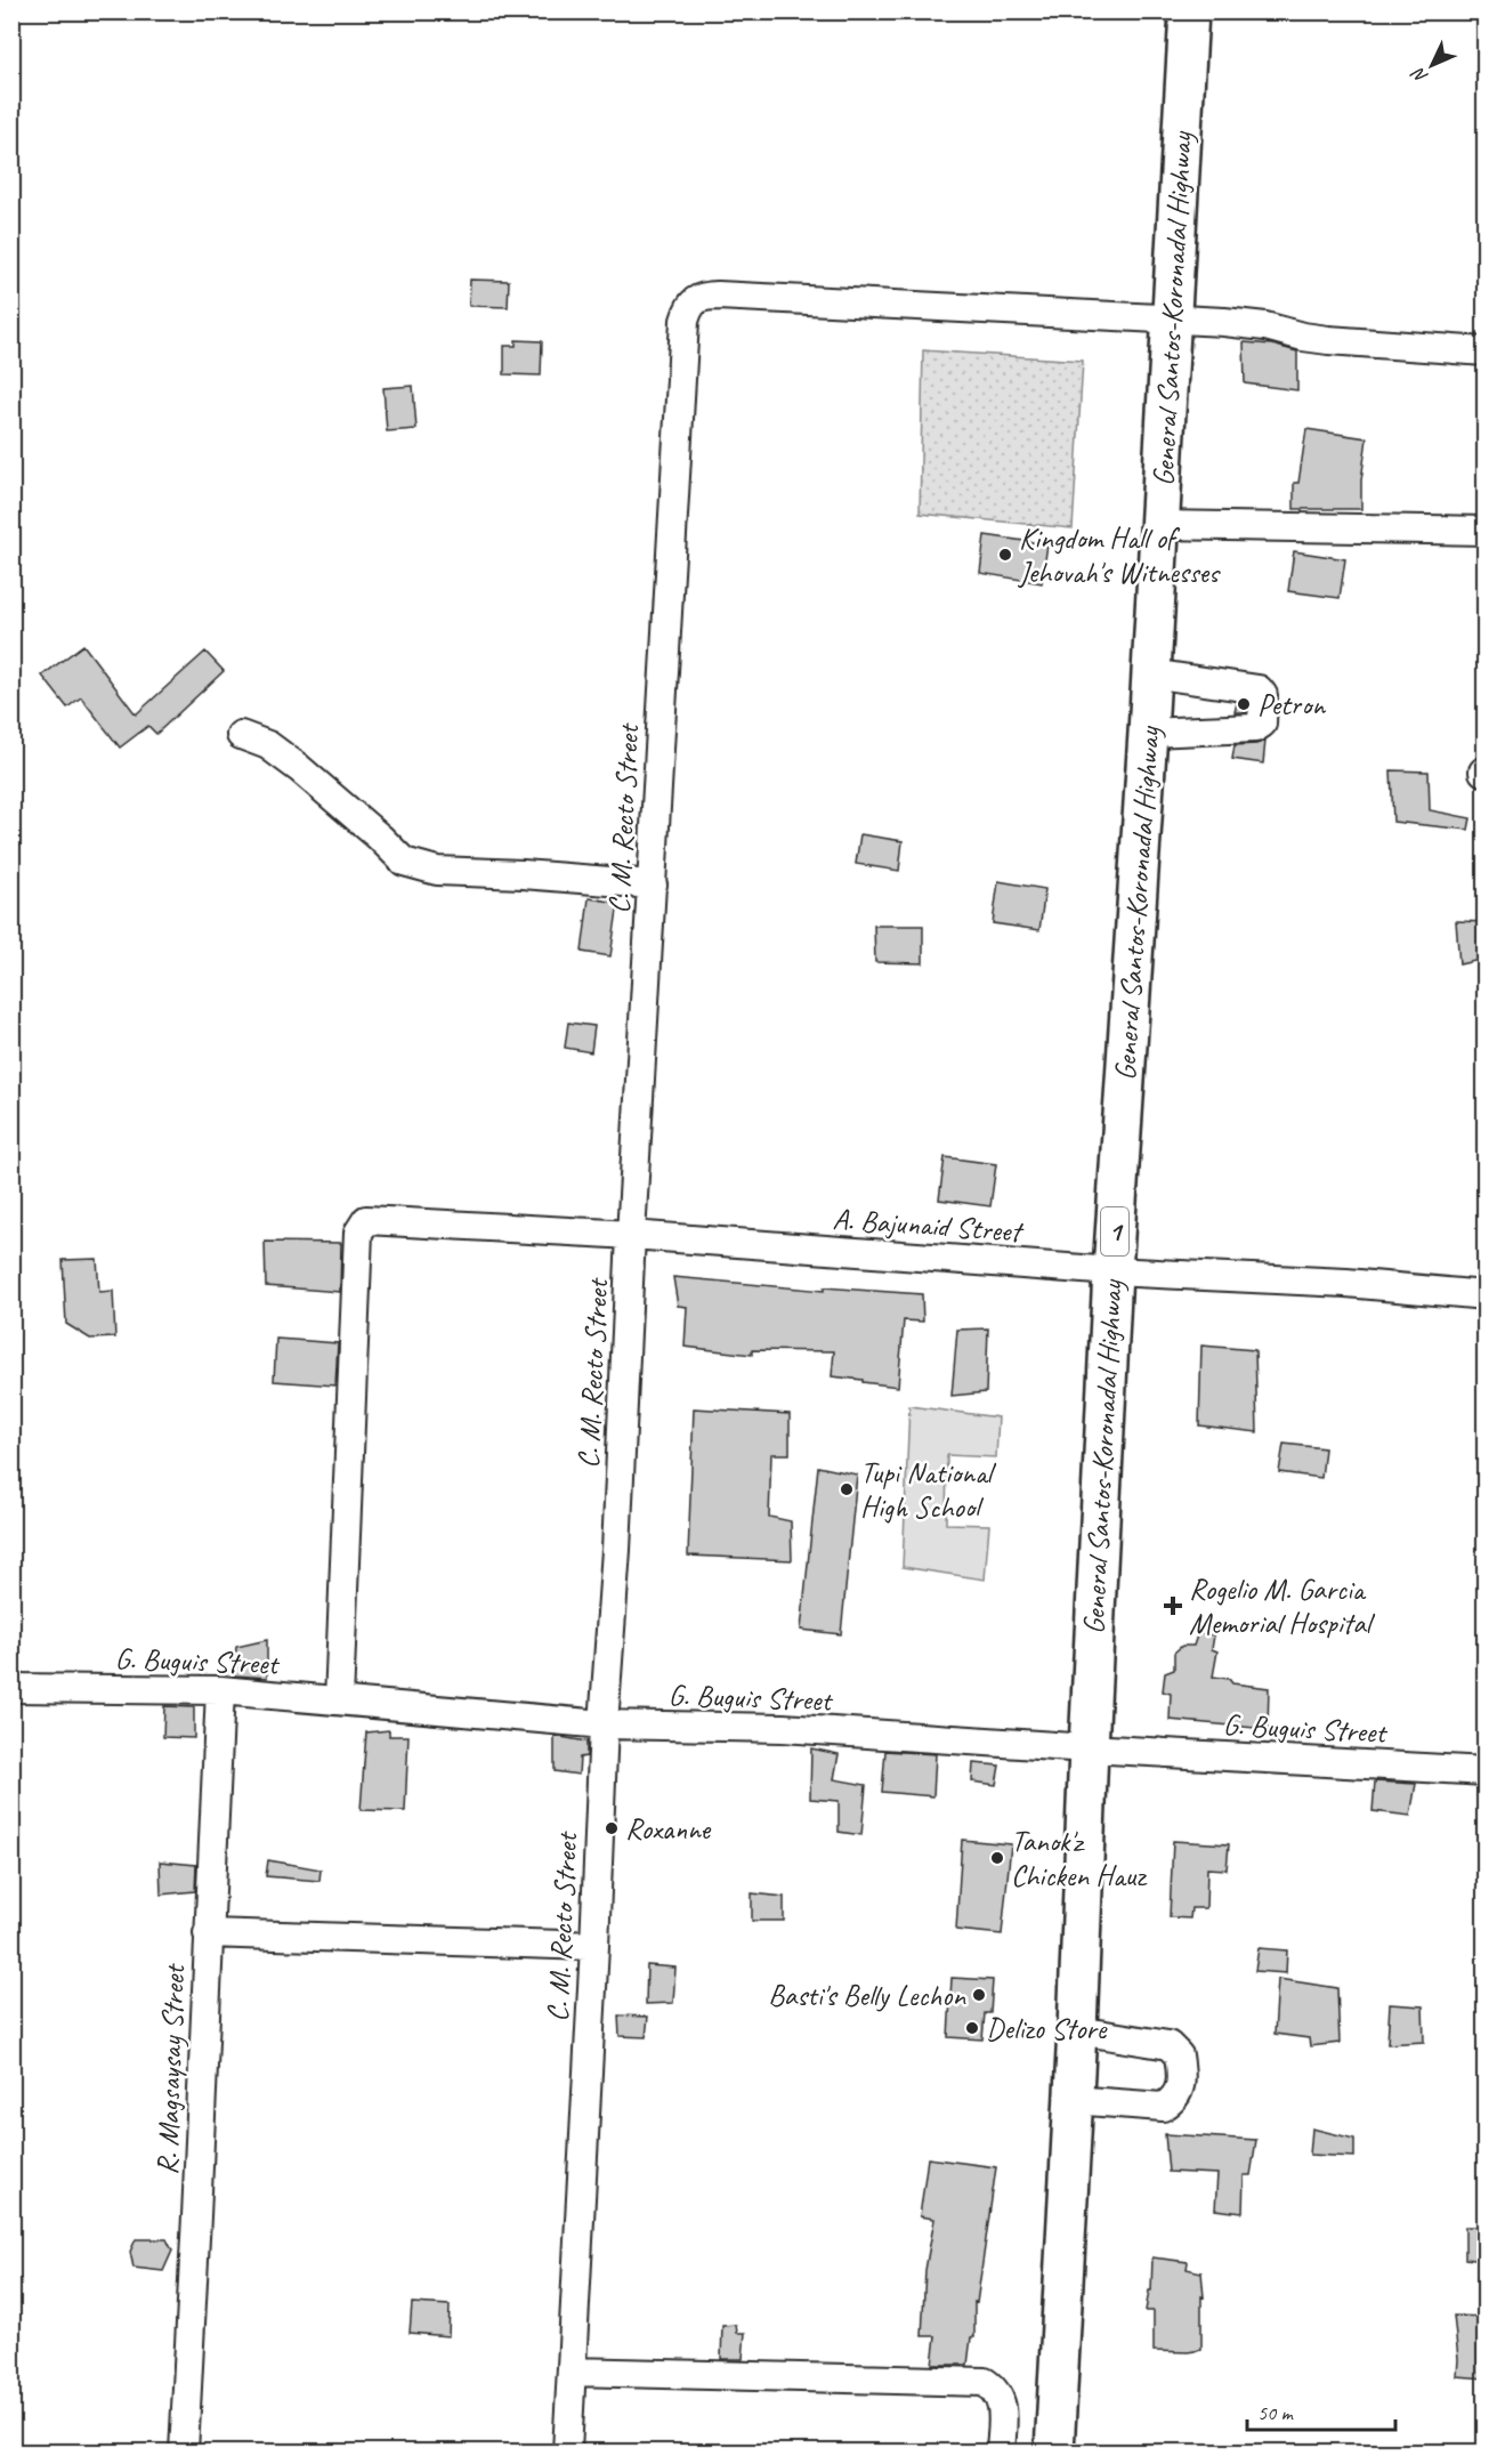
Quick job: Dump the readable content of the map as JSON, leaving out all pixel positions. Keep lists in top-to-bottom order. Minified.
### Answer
{"streets":{"highway":["General Santos-Koronadal Highway","1"],"street":["C. M. Recto Street","A. Bajunaid Street","G. Buguis Street","R. Magsaysay Street"]},"crossings":[["General Santos-Koronadal Highway","C. M. Recto Street"],["General Santos-Koronadal Highway","A. Bajunaid Street"],["General Santos-Koronadal Highway","G. Buguis Street"],["C. M. Recto Street","A. Bajunaid Street"],["C. M. Recto Street","G. Buguis Street"],["A. Bajunaid Street","G. Buguis Street"],["G. Buguis Street","R. Magsaysay Street"]],"places":{"other":["Kingdom Hall of Jehovah's Witnesses","Petron","Tupi National High School","Roxanne","Tanok'z Chicken Hauz","Basti's Belly Lechon","Delizo Store"],"health":["Rogelio M. Garcia Memorial Hospital"]},"scale_bar":"50 m","north":"bottom left"}
